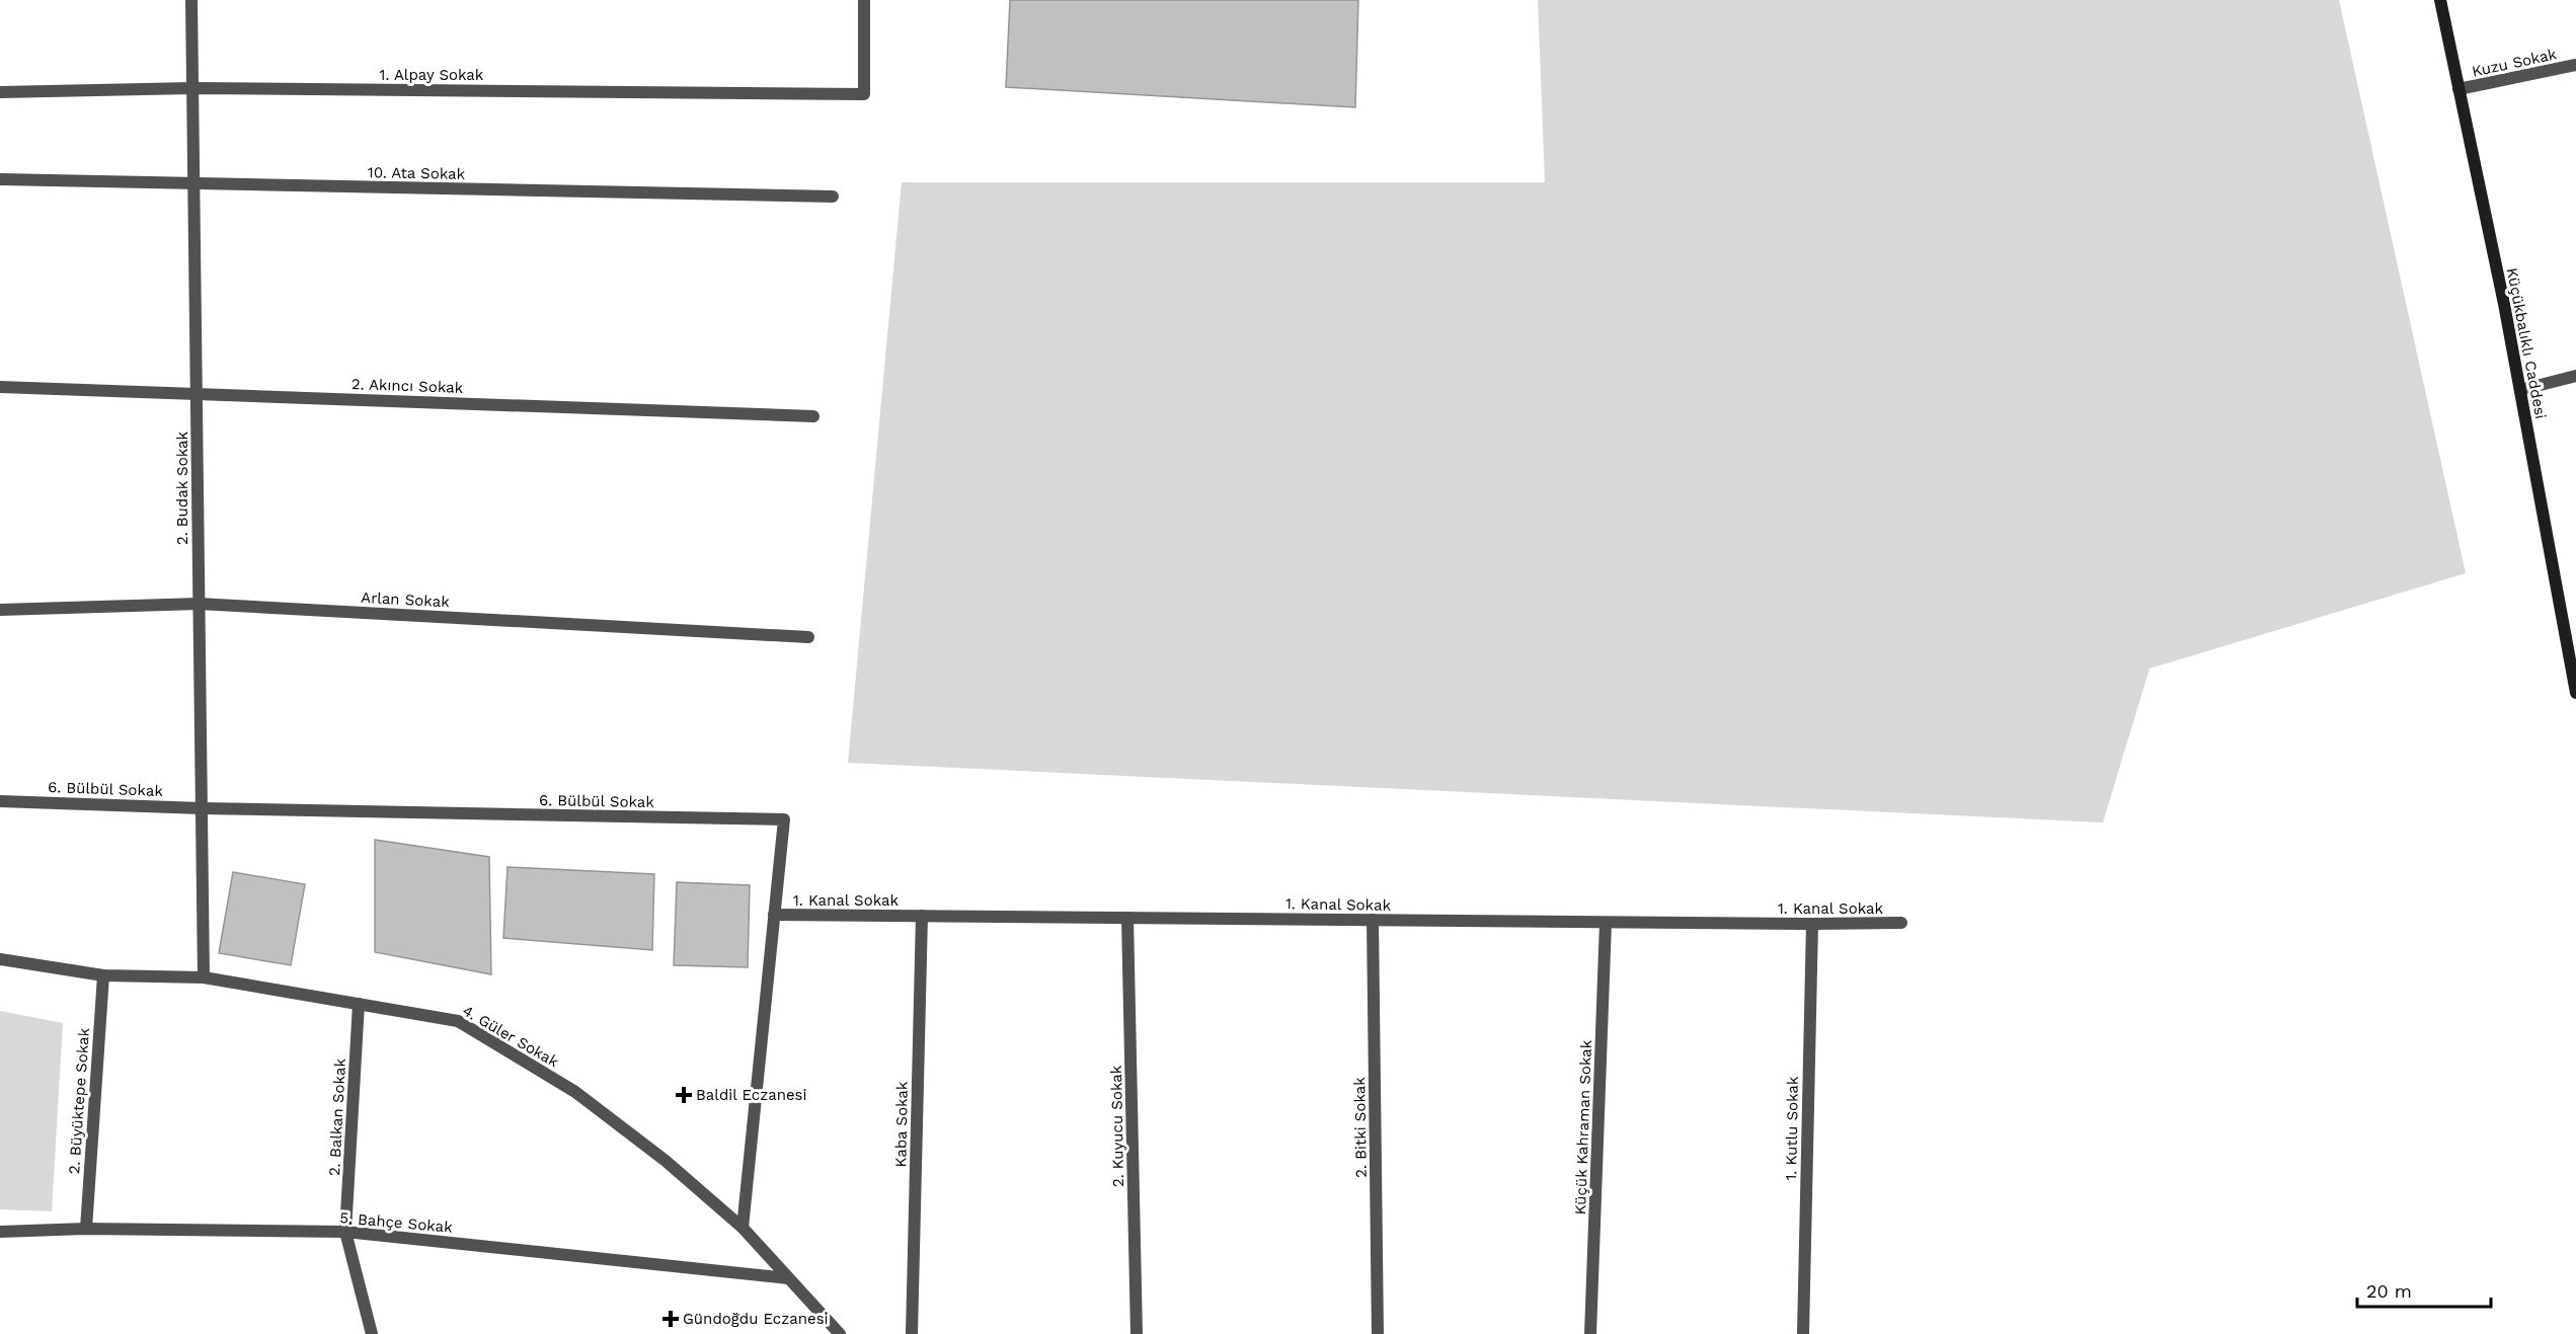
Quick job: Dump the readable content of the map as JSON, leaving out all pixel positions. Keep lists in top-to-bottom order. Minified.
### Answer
{"streets":{"main road":["Küçükbalıklı Caddesi"],"street":["Kuzu Sokak","1. Alpay Sokak","10. Ata Sokak","2. Akıncı Sokak","2. Budak Sokak","Arlan Sokak","6. Bülbül Sokak","1. Kanal Sokak","4. Güler Sokak","2. Büyüktepe Sokak","2. Balkan Sokak","Kaba Sokak","2. Kuyucu Sokak","2. Bitki Sokak","Küçük Kahraman Sokak","1. Kutlu Sokak","5. Bahçe Sokak"]},"crossings":[["Kuzu Sokak","Küçükbalıklı Caddesi"],["1. Alpay Sokak","2. Budak Sokak"],["10. Ata Sokak","2. Budak Sokak"],["2. Akıncı Sokak","2. Budak Sokak"],["2. Budak Sokak","Arlan Sokak"],["2. Budak Sokak","6. Bülbül Sokak"],["2. Budak Sokak","4. Güler Sokak"],["6. Bülbül Sokak","1. Kanal Sokak"],["6. Bülbül Sokak","4. Güler Sokak"],["1. Kanal Sokak","Kaba Sokak"],["1. Kanal Sokak","2. Kuyucu Sokak"],["1. Kanal Sokak","2. Bitki Sokak"],["1. Kanal Sokak","Küçük Kahraman Sokak"],["1. Kanal Sokak","1. Kutlu Sokak"],["4. Güler Sokak","2. Büyüktepe Sokak"],["4. Güler Sokak","2. Balkan Sokak"],["4. Güler Sokak","5. Bahçe Sokak"],["2. Büyüktepe Sokak","5. Bahçe Sokak"],["2. Balkan Sokak","5. Bahçe Sokak"]],"places":{"health":["Baldil Eczanesi","Gündoğdu Eczanesi"]},"scale_bar":"20 m"}
